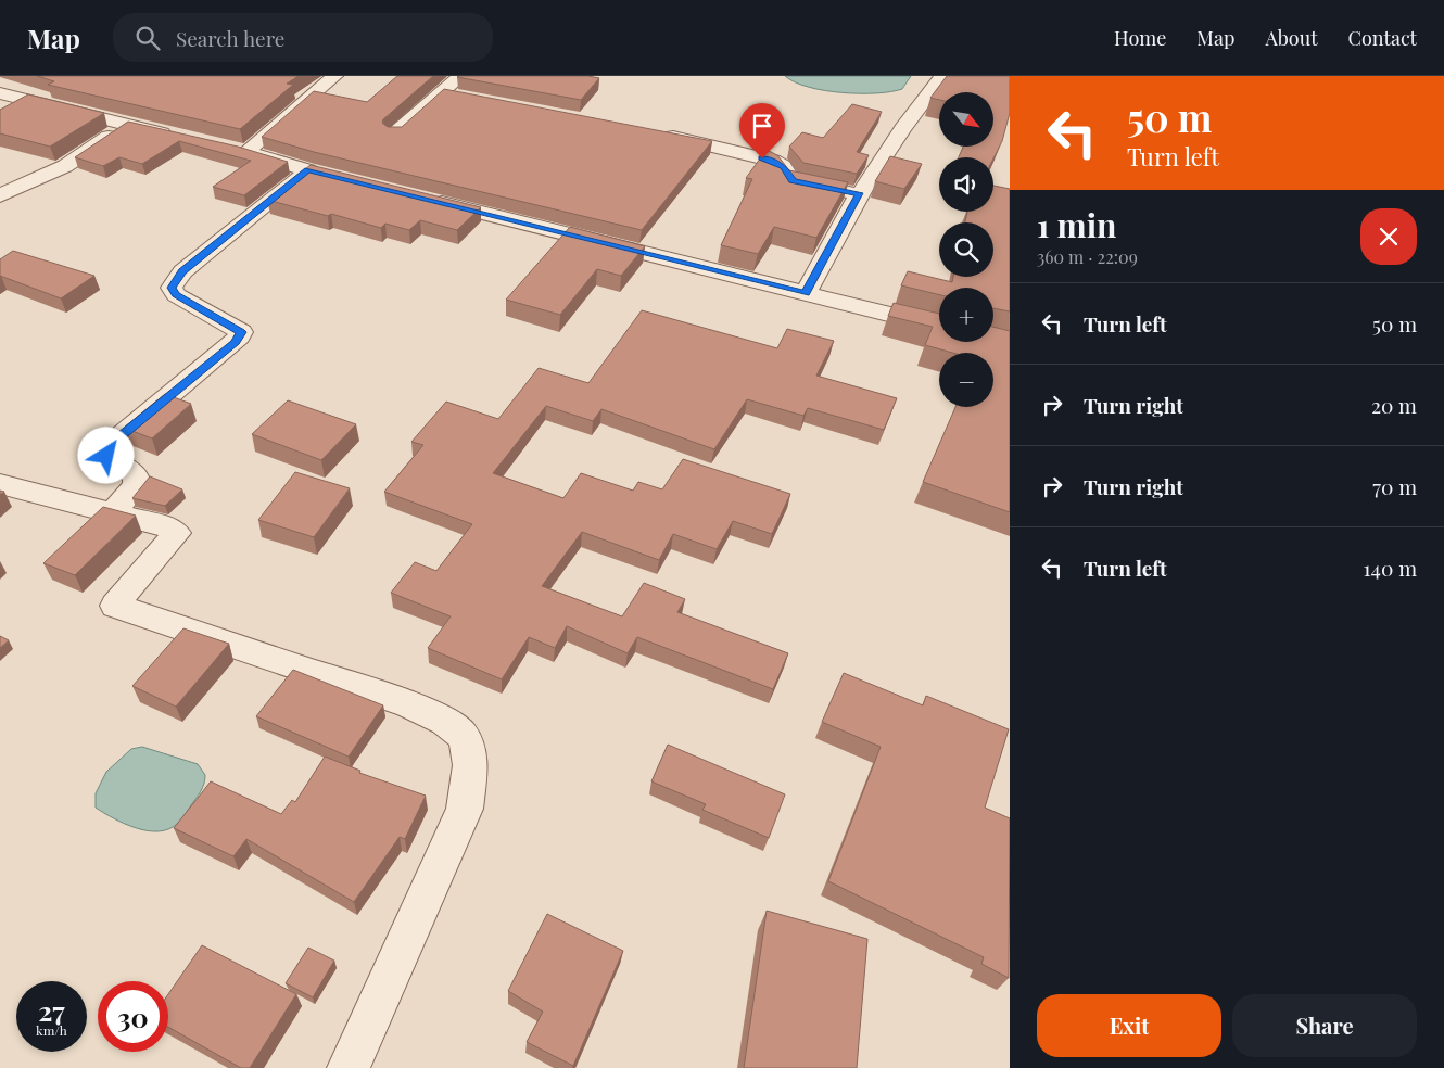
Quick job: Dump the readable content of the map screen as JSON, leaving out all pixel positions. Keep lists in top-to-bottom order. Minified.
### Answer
{"north":"bottom right","page":{"header":"Map","search":"Search here","nav":["Home","Map","About","Contact"],"turn":["50 m","Turn left"],"map_buttons":["+","−"],"heading":["1 min","360 m · 22:09"],"list":[{"name":"Turn left","value":"50 m"},{"name":"Turn right","value":"20 m"},{"name":"Turn right","value":"70 m"},{"name":"Turn left","value":"140 m"}],"speed":"27 km/h","limit":"30","buttons":["Exit","Share"]}}
